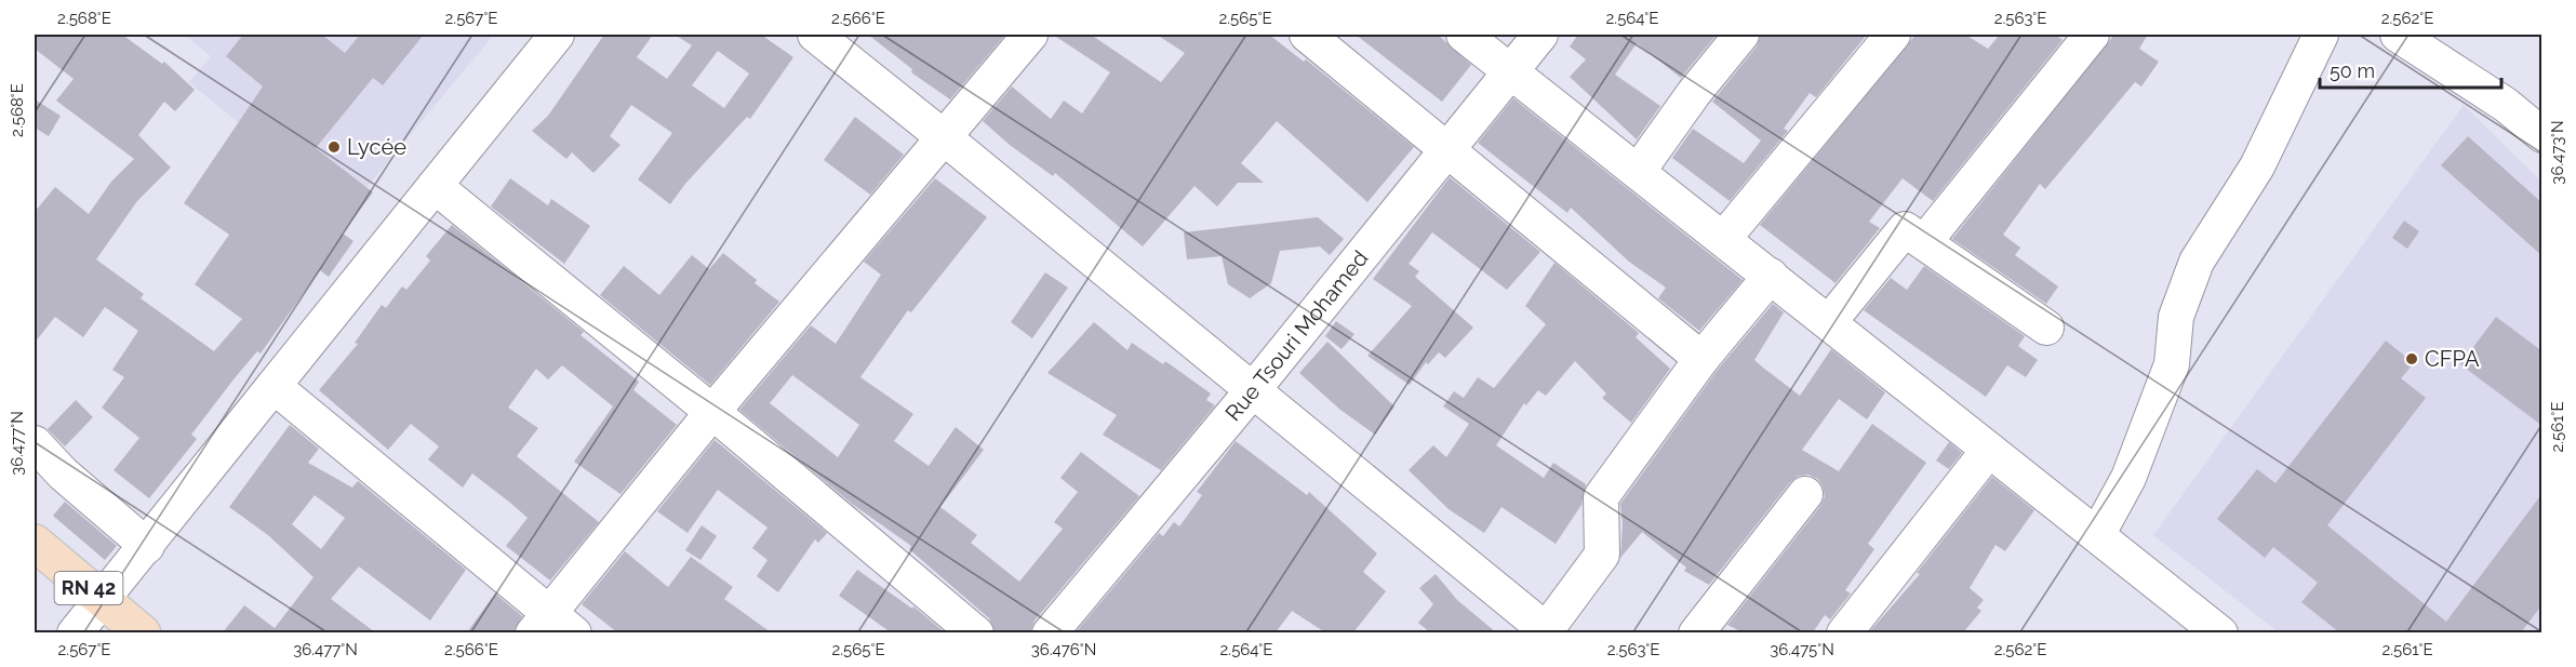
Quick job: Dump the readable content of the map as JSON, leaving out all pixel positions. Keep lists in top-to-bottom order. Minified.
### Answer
{"streets":{"main road":["RN 42"],"street":["Rue Tsouri Mohamed"]},"places":["Lycée","CFPA"],"scale_bar":"50 m","coordinates":["2.568°E","2.567°E","2.566°E","2.565°E","2.564°E","2.563°E","2.562°E","36.473°N","2.561°E","36.477°N","36.476°N","36.475°N"]}
